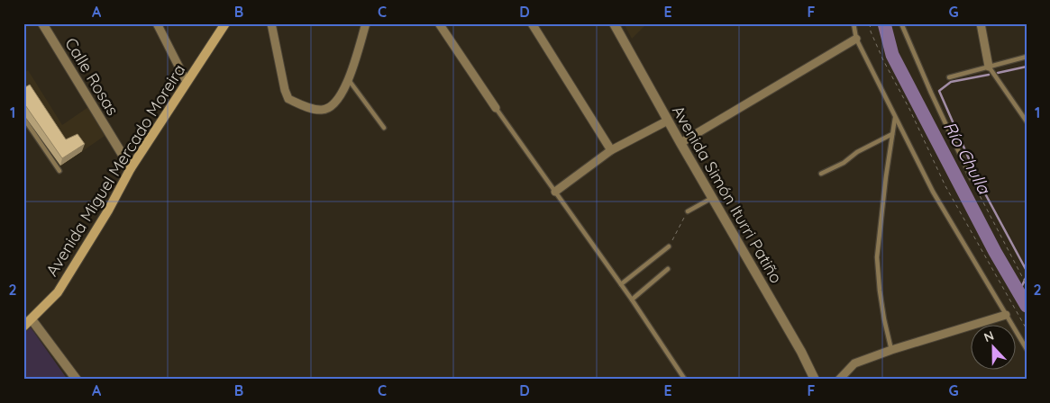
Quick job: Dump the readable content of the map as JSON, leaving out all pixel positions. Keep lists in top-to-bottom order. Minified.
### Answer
{"streets":{"main road":["Avenida Miguel Mercado Moreira"],"street":["Calle Rosas","Avenida Simón Iturri Patiño"]},"crossings":[["Calle Rosas","Avenida Miguel Mercado Moreira"]],"water":["Río Chulla"],"north":"top","grid":{"columns":["A","B","C","D","E","F","G"],"rows":["1","2"]}}
